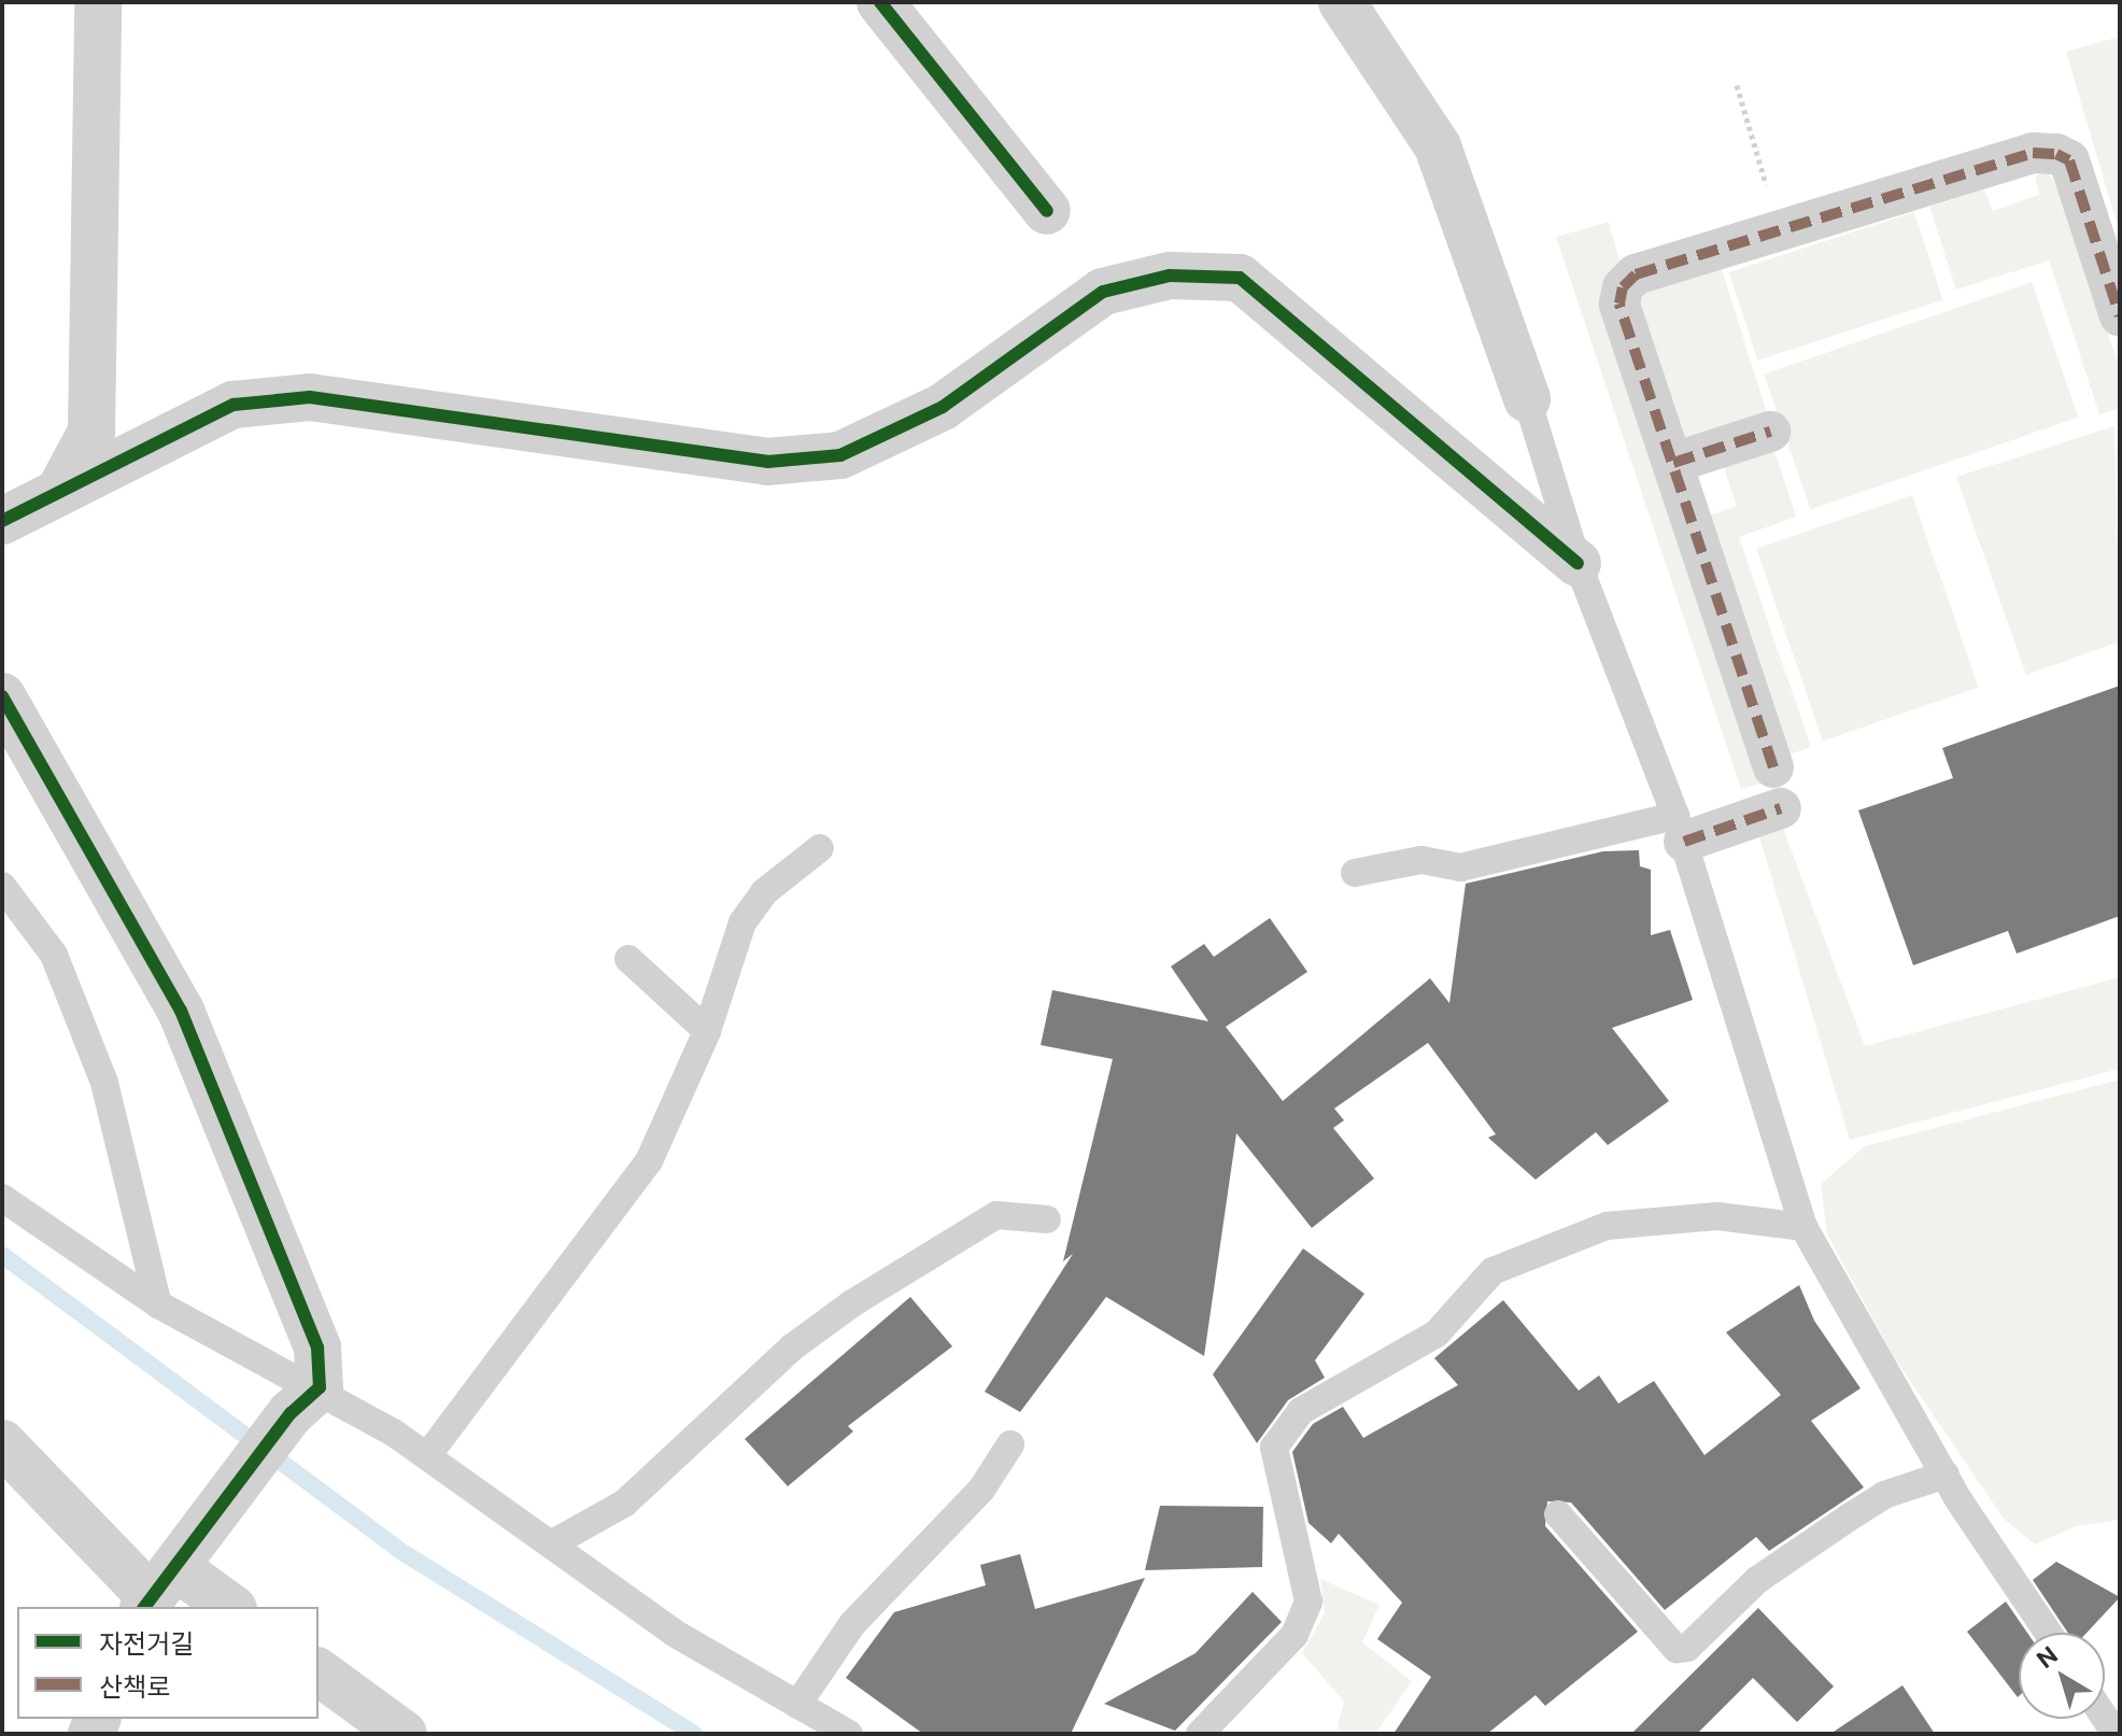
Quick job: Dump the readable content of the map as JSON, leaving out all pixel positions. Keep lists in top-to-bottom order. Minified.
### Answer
{"legend":["자전거길","산책로"],"north":"top left"}
